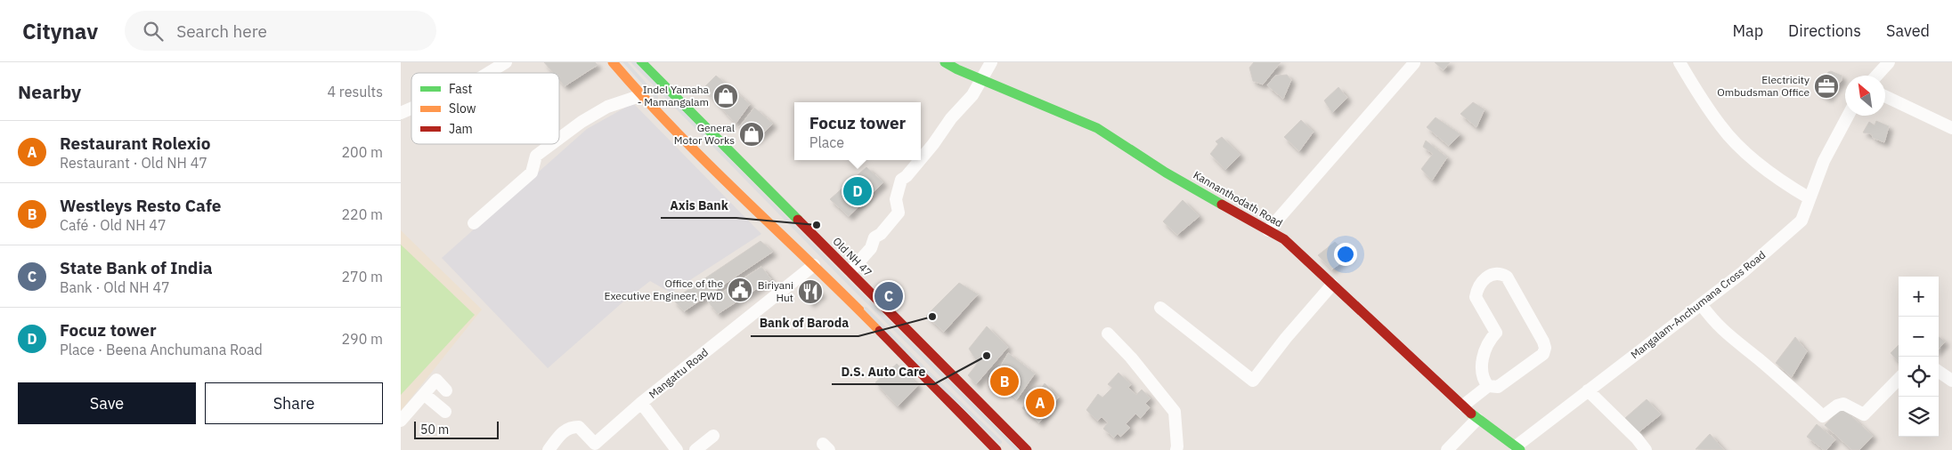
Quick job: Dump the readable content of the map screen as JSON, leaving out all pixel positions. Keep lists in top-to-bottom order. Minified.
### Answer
{"streets":{"main road":["Kannanthodath Road","Old NH 47"],"street":["Mangalam-Anchumana Cross Road","Mangattu Road"]},"crossings":[["Kannanthodath Road","Mangalam-Anchumana Cross Road"],["Old NH 47","Mangattu Road"]],"places":{"office":["Electricity Ombudsman Office"],"shop":["Indel Yamaha - Mamangalam","General Motor Works"],"other":["Axis Bank","Bank of Baroda","D.S. Auto Care"],"public building":["Office of the Executive Engineer, PWD"],"restaurant":["Biriyani Hut"]},"legend":["Fast","Slow","Jam"],"scale_bar":"50 m","north":"top left","page":{"header":"Citynav","search":"Search here","nav":["Map","Directions","Saved"],"heading":["Nearby","4 results"],"popup":["Focuz tower","Place"],"list":[{"mark":"A","name":"Restaurant Rolexio","note":"Restaurant · Old NH 47","value":"200 m"},{"mark":"B","name":"Westleys Resto Cafe","note":"Café · Old NH 47","value":"220 m"},{"mark":"C","name":"State Bank of India","note":"Bank · Old NH 47","value":"270 m"},{"mark":"D","name":"Focuz tower","note":"Place · Beena Anchumana Road","value":"290 m"}],"pins":["D","C","B","A"],"map_buttons":["+","−"],"buttons":["Save","Share"],"scale":"50 m"}}
